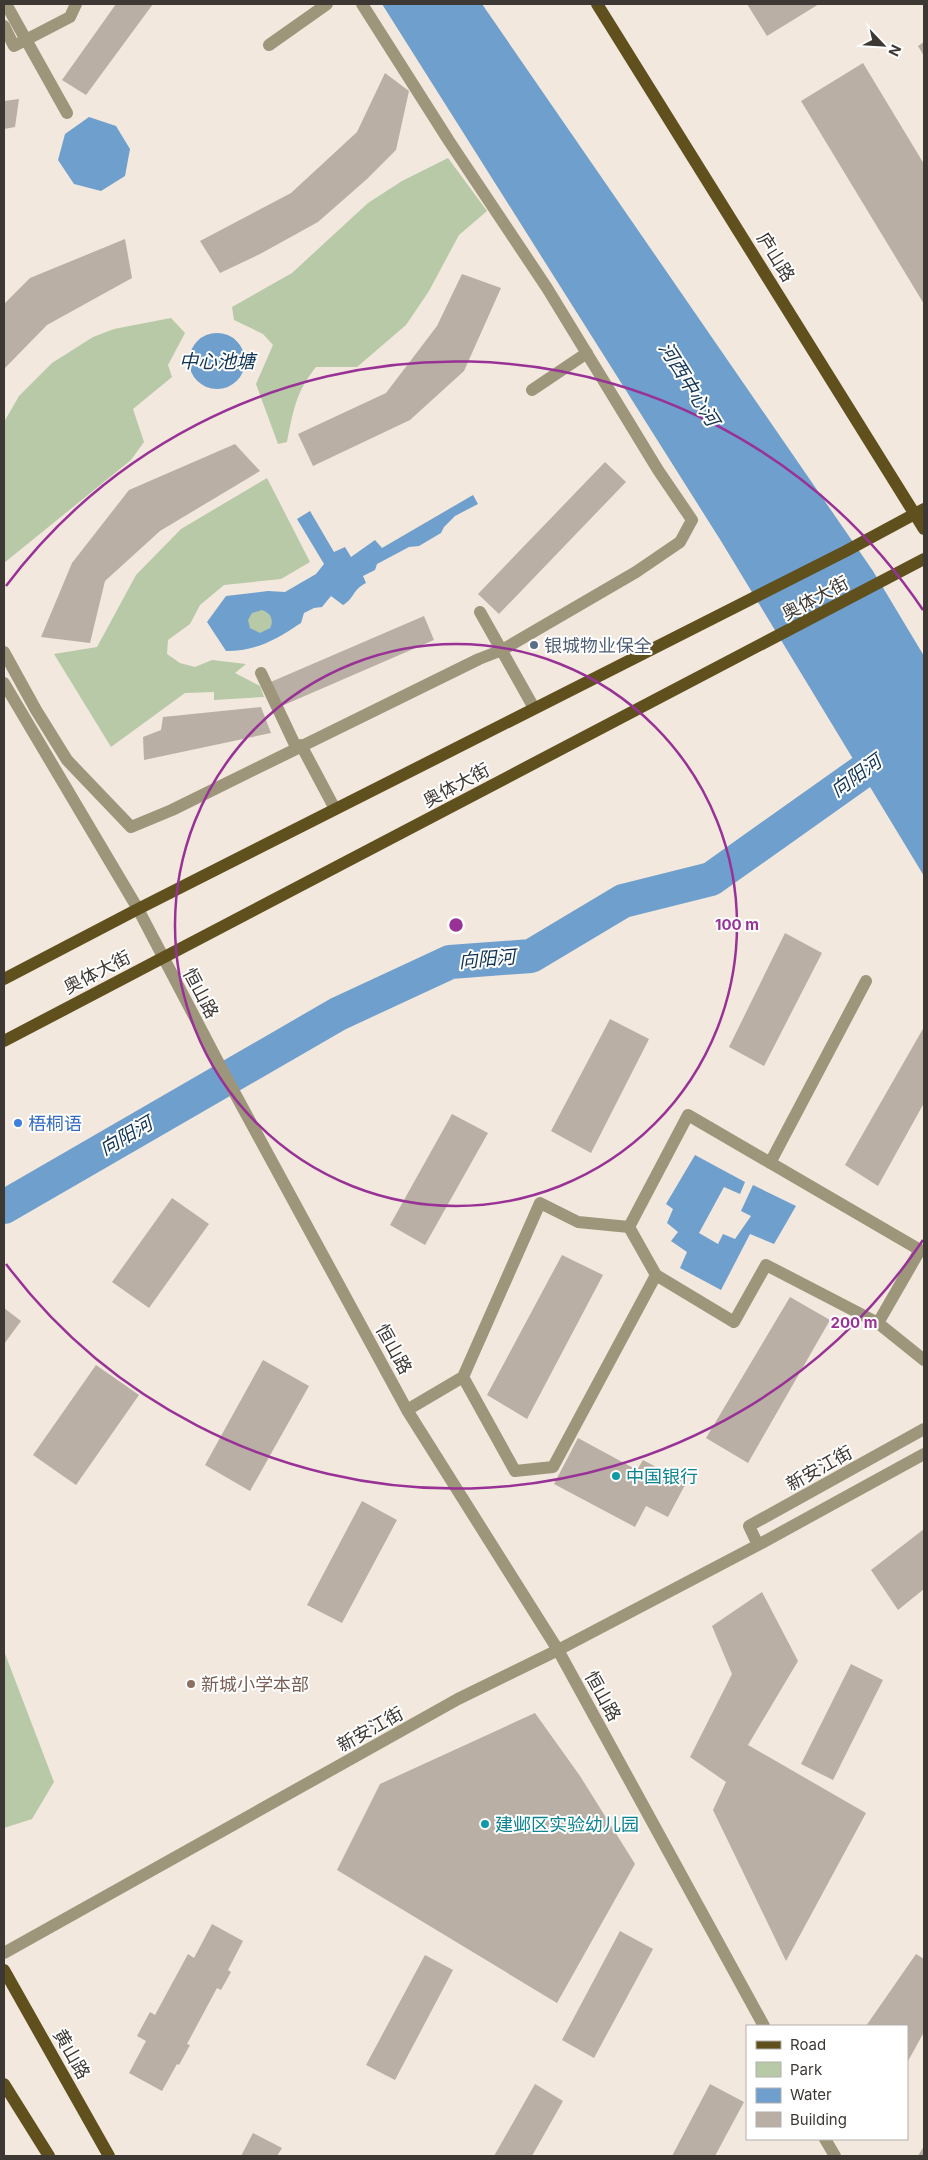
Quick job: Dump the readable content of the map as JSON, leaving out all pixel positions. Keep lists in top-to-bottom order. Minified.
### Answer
{"streets":{"main road":["庐山路","奥体大街","黄山路"],"street":["恒山路","新安江街"]},"crossings":[["庐山路","奥体大街"],["奥体大街","恒山路"],["恒山路","新安江街"]],"water":["中心池塘","河西中心河","向阳河"],"places":["银城物业保全","梧桐语","中国银行","新城小学本部","建邺区实验幼儿园"],"legend":["Road","Park","Water","Building"],"north":"bottom right","rings":["100 m","200 m"]}
